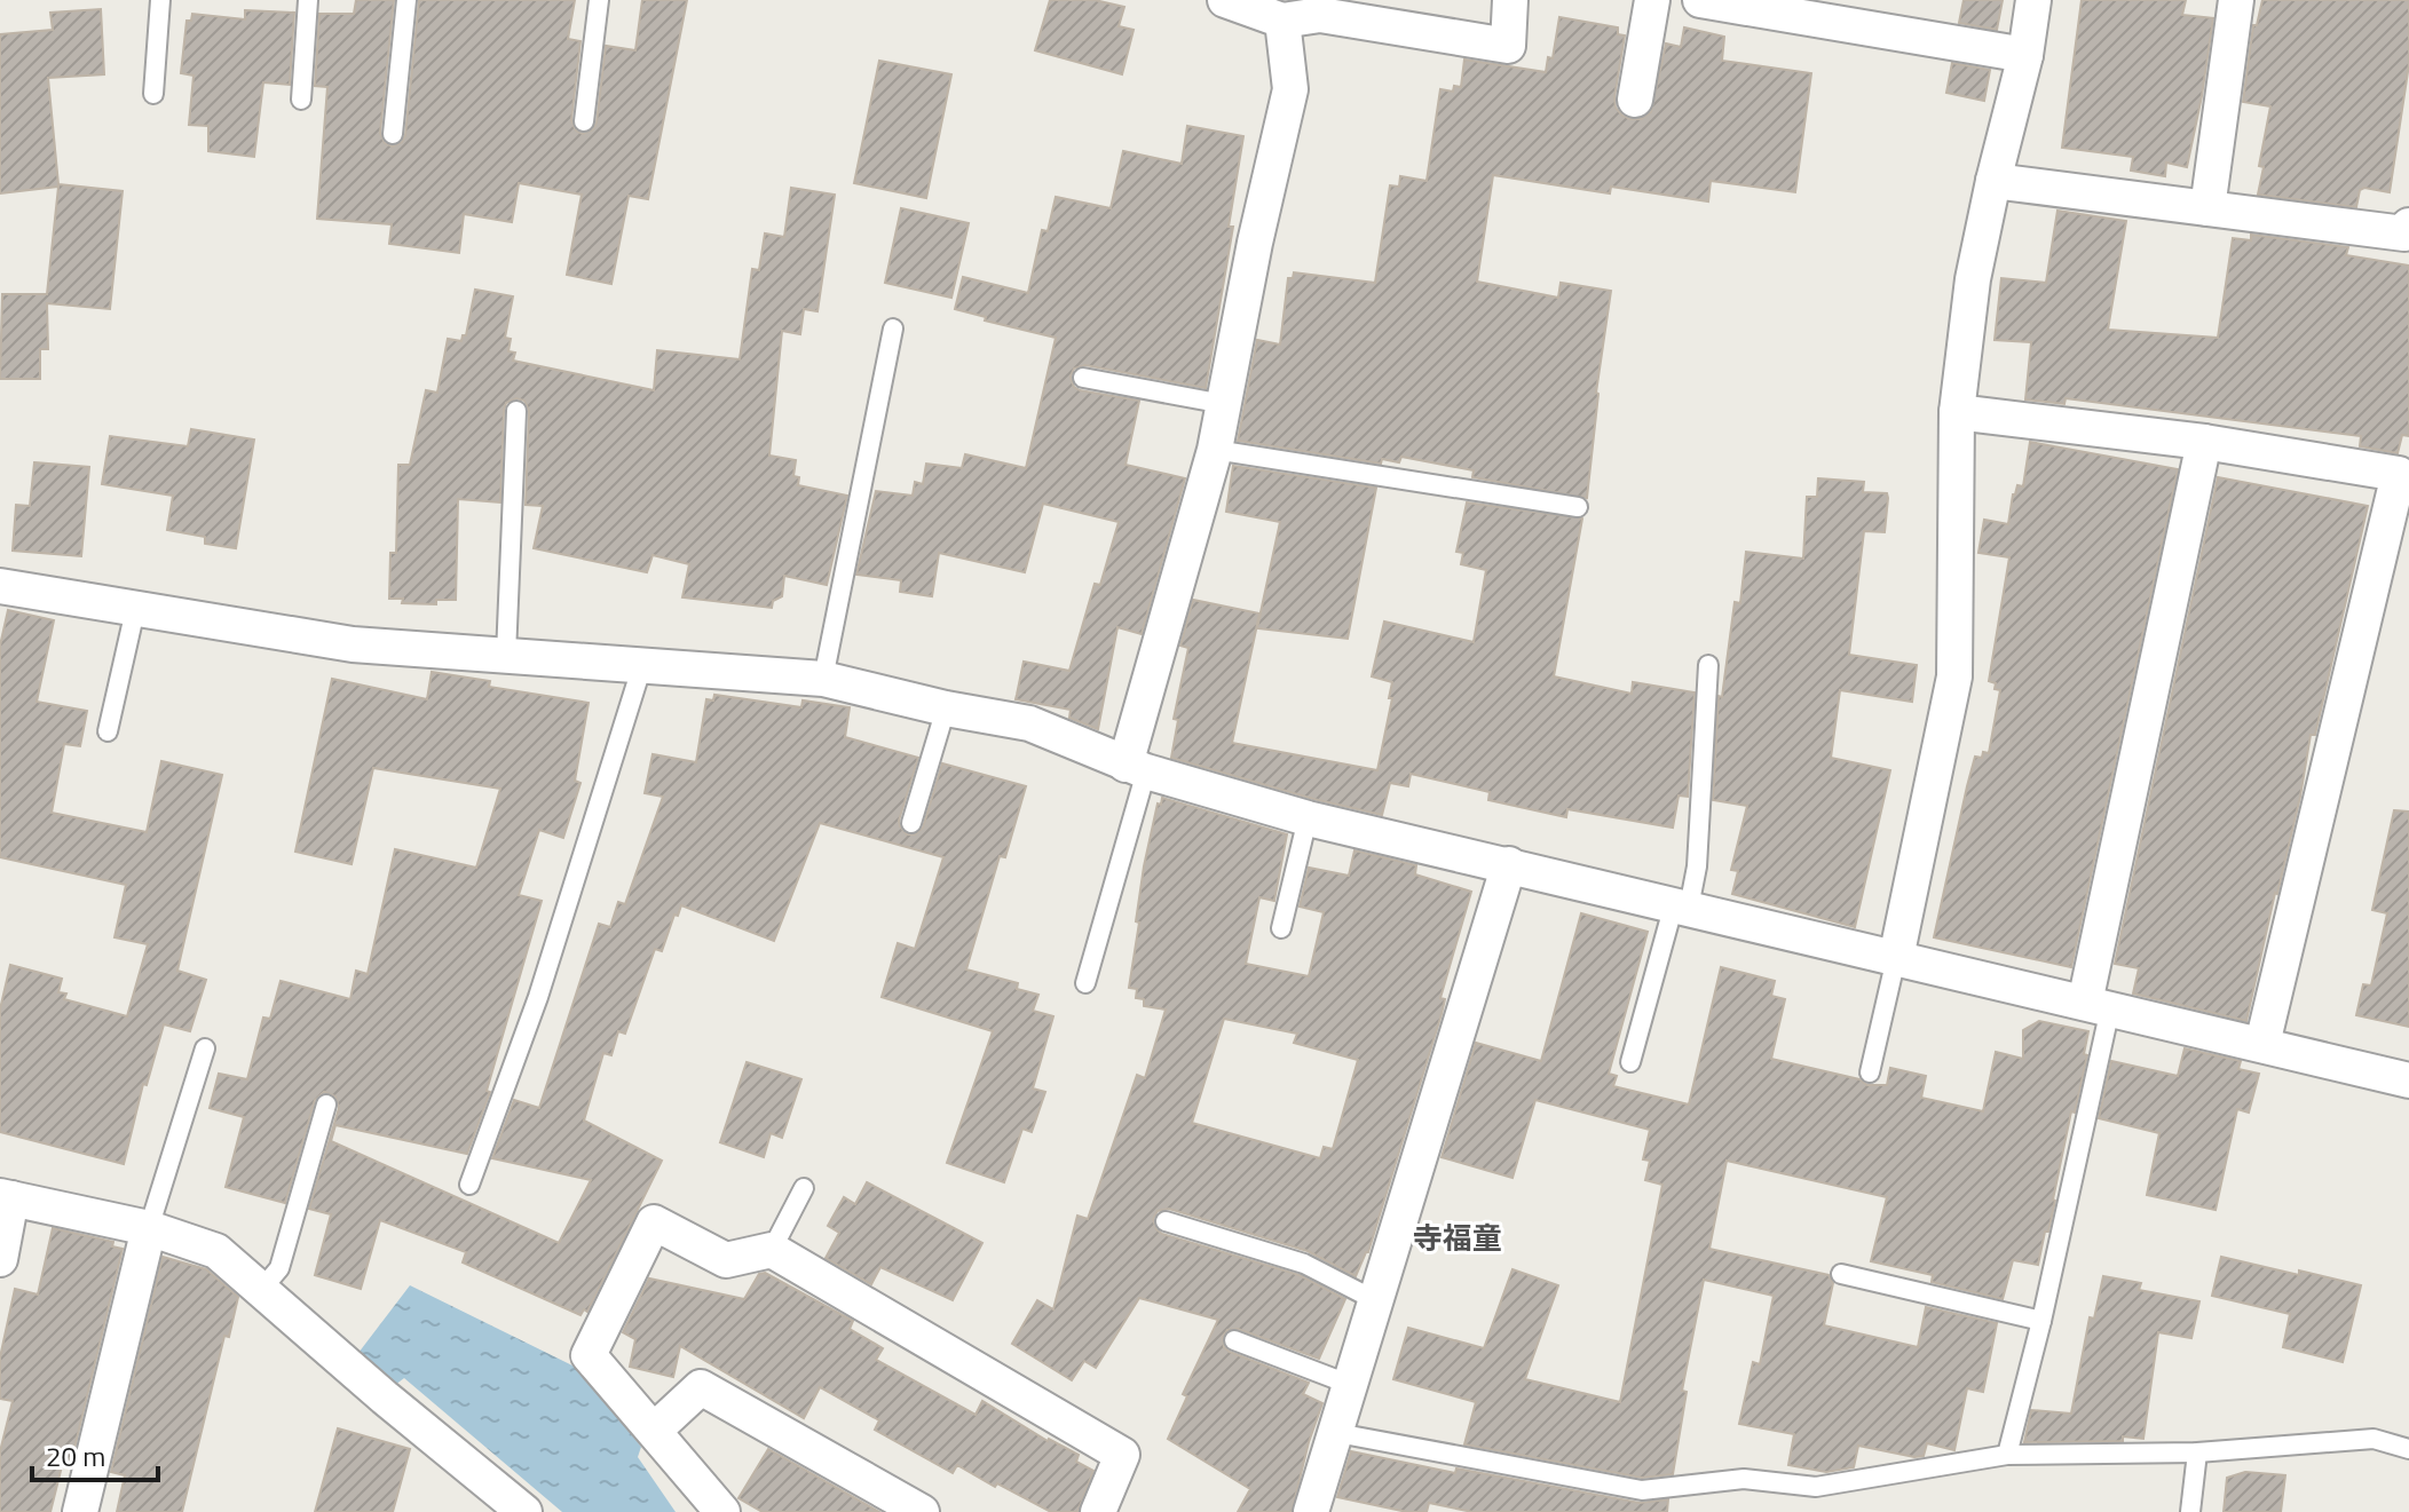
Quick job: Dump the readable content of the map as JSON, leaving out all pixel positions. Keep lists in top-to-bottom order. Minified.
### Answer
{"districts":["寺福童"],"scale_bar":"20 m"}
